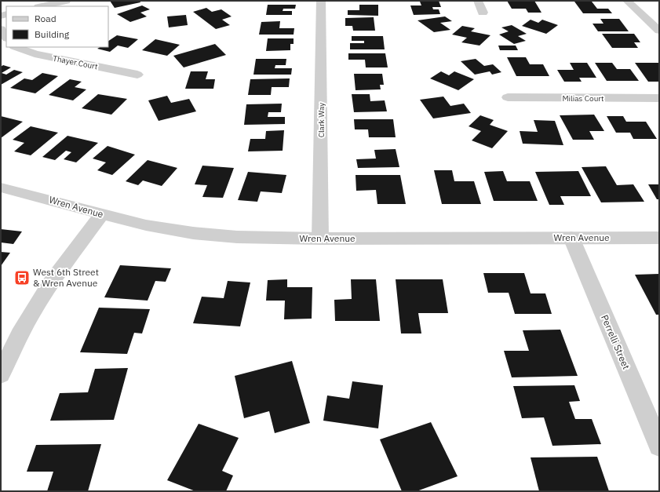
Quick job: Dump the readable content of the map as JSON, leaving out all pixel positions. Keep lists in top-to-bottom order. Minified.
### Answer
{"streets":{"street":["Thayer Court","Milias Court","Clark Way","Wren Avenue","Perrelli Street"]},"crossings":[["Clark Way","Wren Avenue"],["Wren Avenue","Perrelli Street"]],"places":{"bus stop":["West 6th Street & Wren Avenue"]},"legend":["Road","Building"]}
